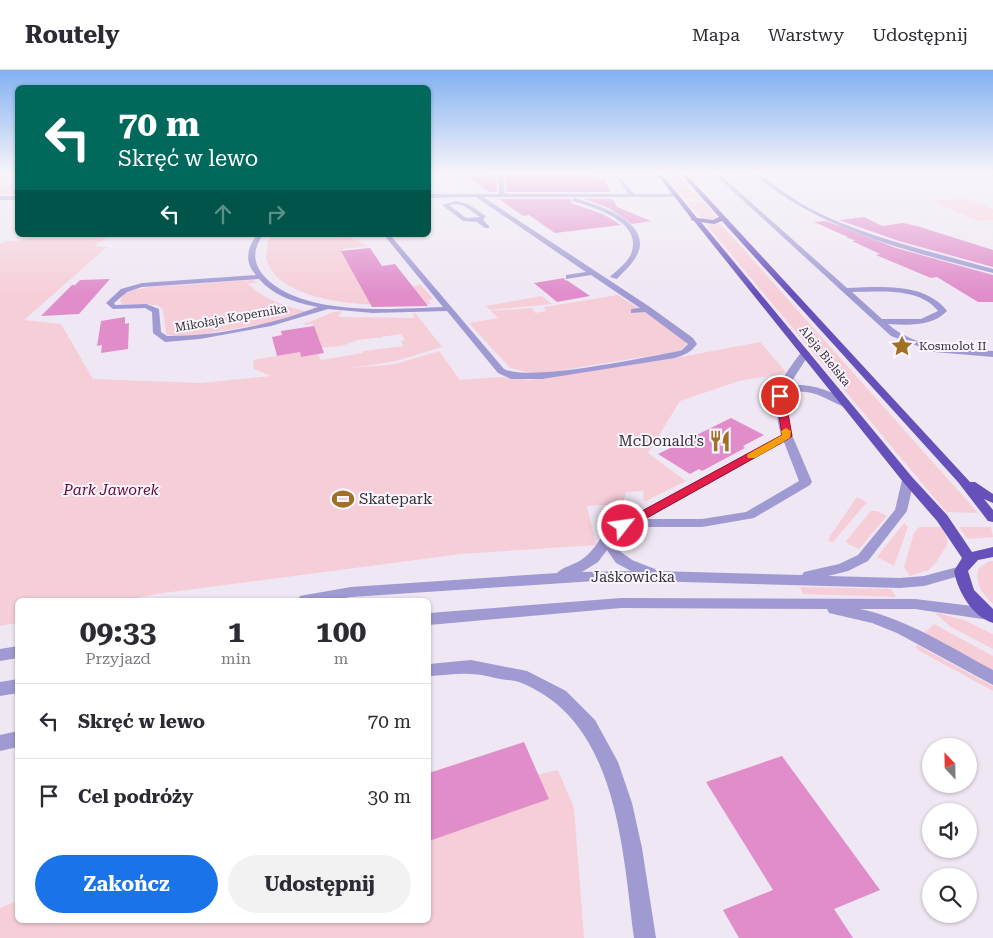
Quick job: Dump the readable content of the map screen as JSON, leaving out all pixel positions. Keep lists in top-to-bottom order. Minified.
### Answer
{"streets":{"main road":["Aleja Bielska"],"street":["Mikołaja Kopernika","Jaśkowicka"]},"parks":["Park Jaworek"],"places":{"place":["Kosmolot II"],"restaurant":["McDonald's"],"sports":["Skatepark"]},"north":"top","page":{"header":"Routely","nav":["Mapa","Warstwy","Udostępnij"],"turn":["70 m","Skręć w lewo"],"eta":["09:33","Przyjazd","1","min","100","m"],"list":[{"name":"Skręć w lewo","value":"70 m"},{"name":"Cel podróży","value":"30 m"}],"buttons":["Zakończ","Udostępnij"]}}
